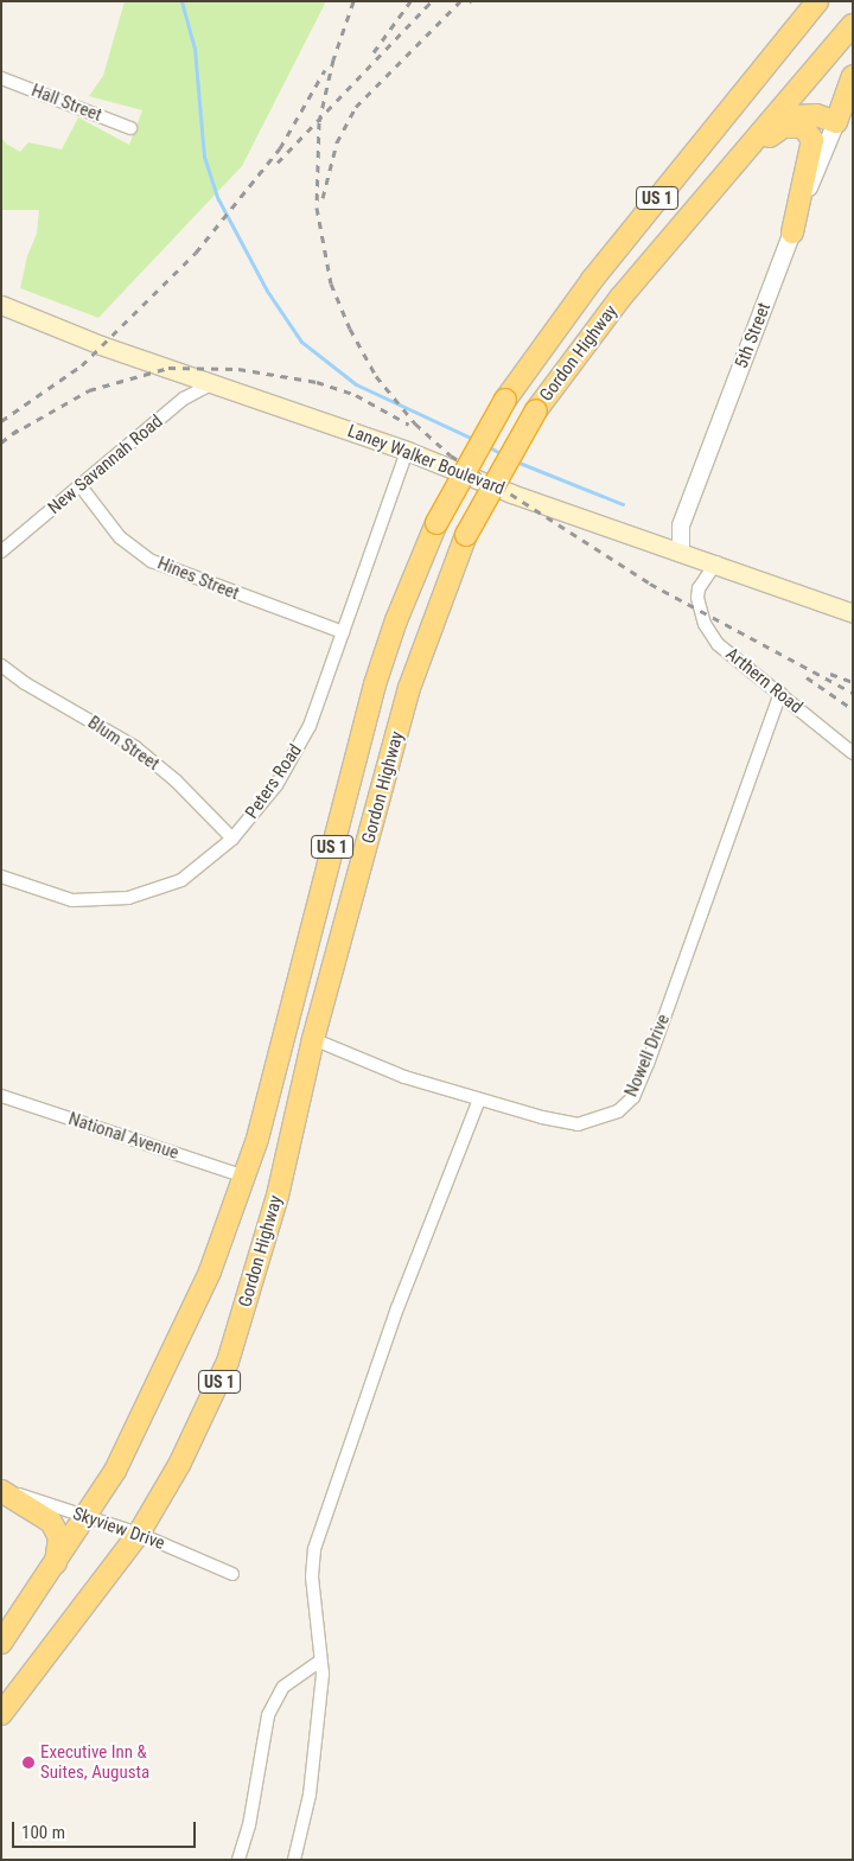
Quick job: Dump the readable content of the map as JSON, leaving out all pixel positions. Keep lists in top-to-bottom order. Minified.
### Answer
{"streets":{"highway":["US 1","Gordon Highway"],"main road":["Laney Walker Boulevard"],"street":["Hall Street","5th Street","New Savannah Road","Hines Street","Arthern Road","Blum Street","Peters Road","Nowell Drive","National Avenue","Skyview Drive"]},"crossings":[["5th Street","Laney Walker Boulevard"],["Gordon Highway","Nowell Drive"],["Gordon Highway","National Avenue"],["Gordon Highway","Skyview Drive"],["Laney Walker Boulevard","New Savannah Road"],["Laney Walker Boulevard","Arthern Road"],["Laney Walker Boulevard","Peters Road"],["New Savannah Road","Hines Street"],["Hines Street","Peters Road"],["Arthern Road","Nowell Drive"],["Blum Street","Peters Road"]],"places":["Executive Inn & Suites, Augusta"],"scale_bar":"100 m"}
